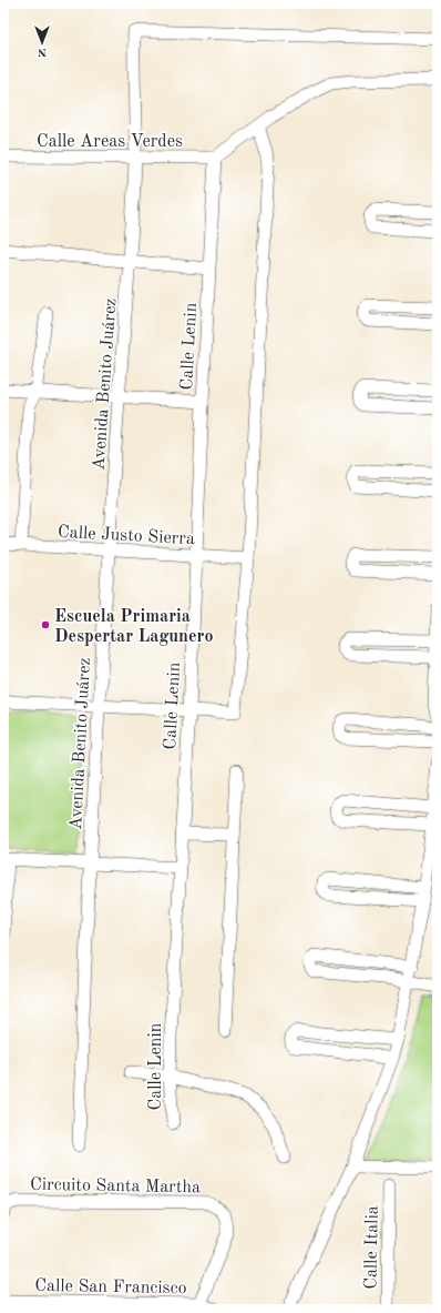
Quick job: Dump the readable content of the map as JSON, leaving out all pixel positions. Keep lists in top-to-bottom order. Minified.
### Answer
{"streets":{"street":["Calle Areas Verdes","Calle Lenin","Avenida Benito Juárez","Calle Justo Sierra","Circuito Santa Martha","Calle Italia","Calle San Francisco"]},"crossings":[["Calle Areas Verdes","Calle Lenin"],["Calle Areas Verdes","Avenida Benito Juárez"],["Calle Lenin","Calle Justo Sierra"],["Avenida Benito Juárez","Calle Justo Sierra"],["Circuito Santa Martha","Calle San Francisco"]],"places":["Escuela Primaria Despertar Lagunero"],"north":"bottom"}
